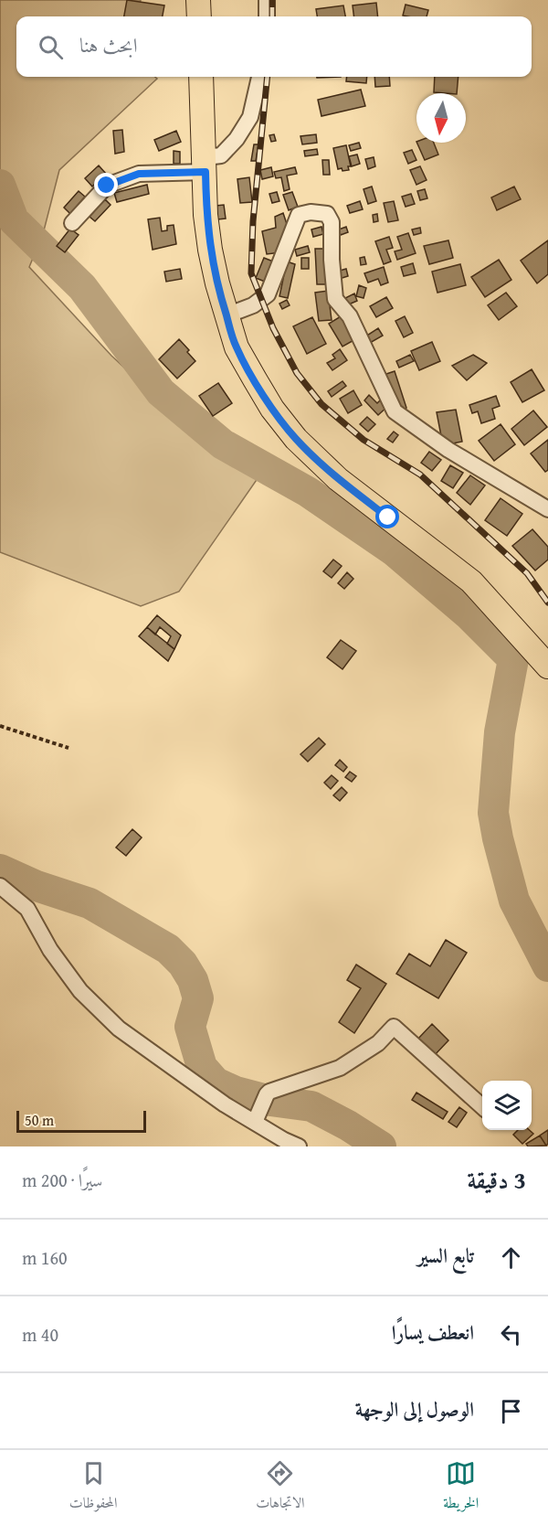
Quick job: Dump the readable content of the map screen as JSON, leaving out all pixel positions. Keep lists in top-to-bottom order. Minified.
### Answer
{"scale_bar":"50 m","north":"bottom","page":{"search":"ابحث هنا","scale":"50 m","heading":["3 دقيقة","سيرًا · 200 m"],"list":[["تابع السير","160 m"],["انعطف يسارًا","40 m"],"الوصول إلى الوجهة"],"nav":["الخريطة","الاتجاهات","المحفوظات"]}}
